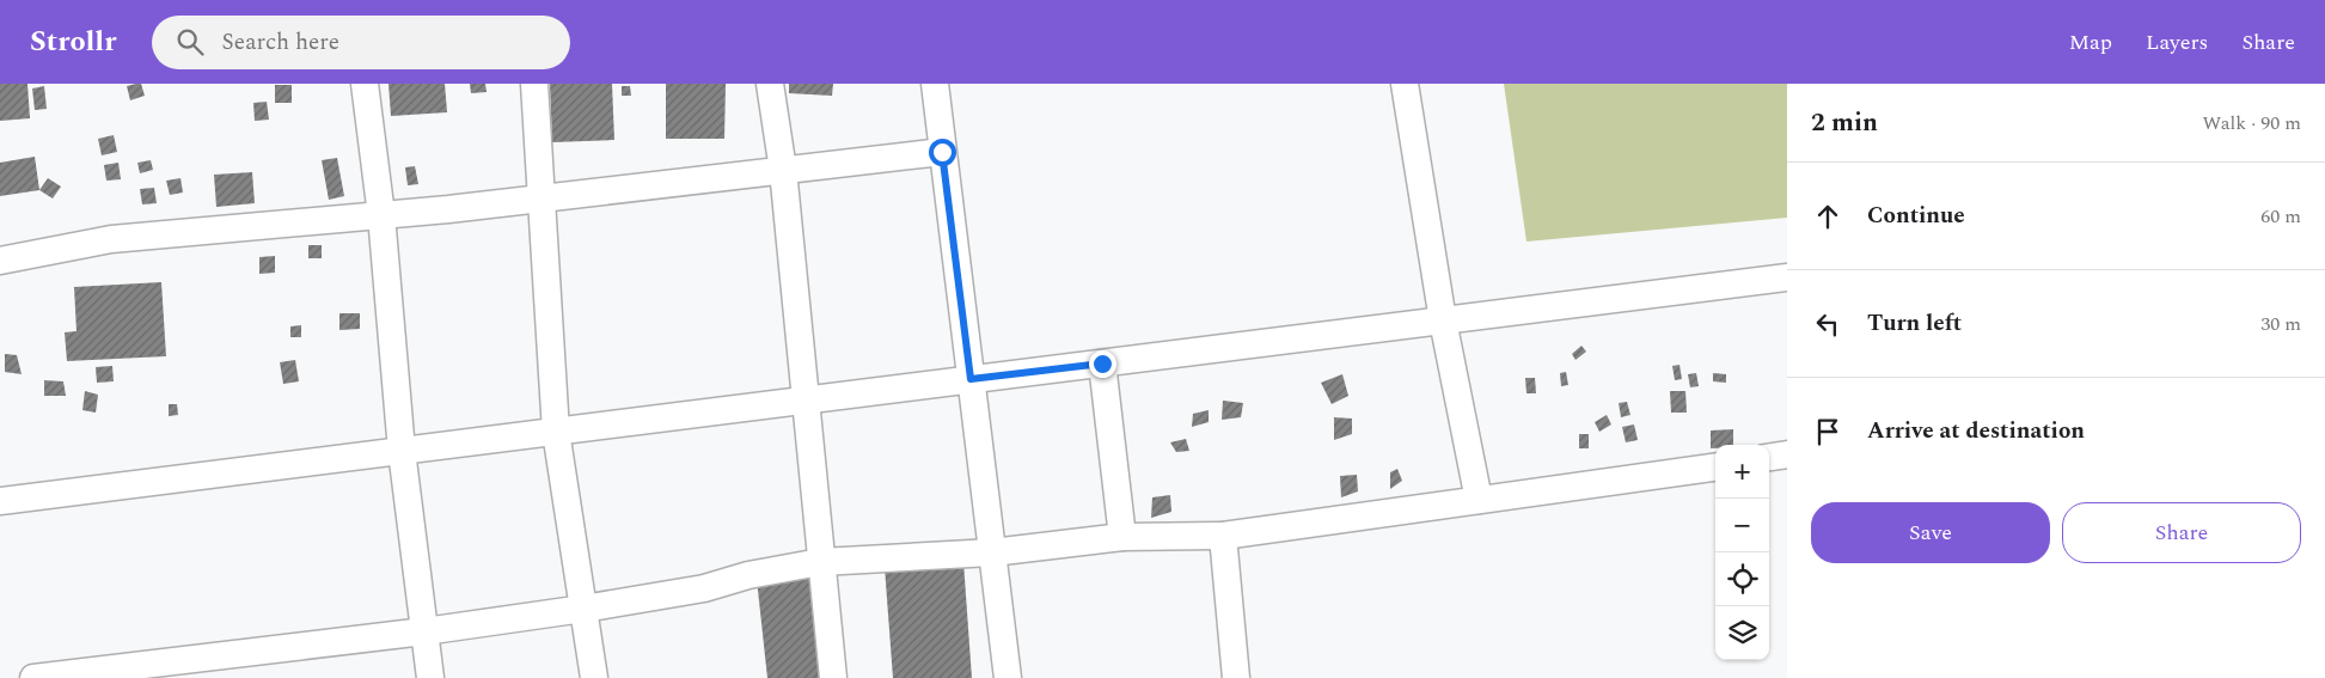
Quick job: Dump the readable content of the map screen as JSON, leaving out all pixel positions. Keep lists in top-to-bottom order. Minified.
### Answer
{"page":{"header":"Strollr","search":"Search here","nav":["Map","Layers","Share"],"heading":["2 min","Walk · 90 m"],"list":[["Continue","60 m"],["Turn left","30 m"],"Arrive at destination"],"map_buttons":["+","−"],"buttons":["Save","Share"]}}
